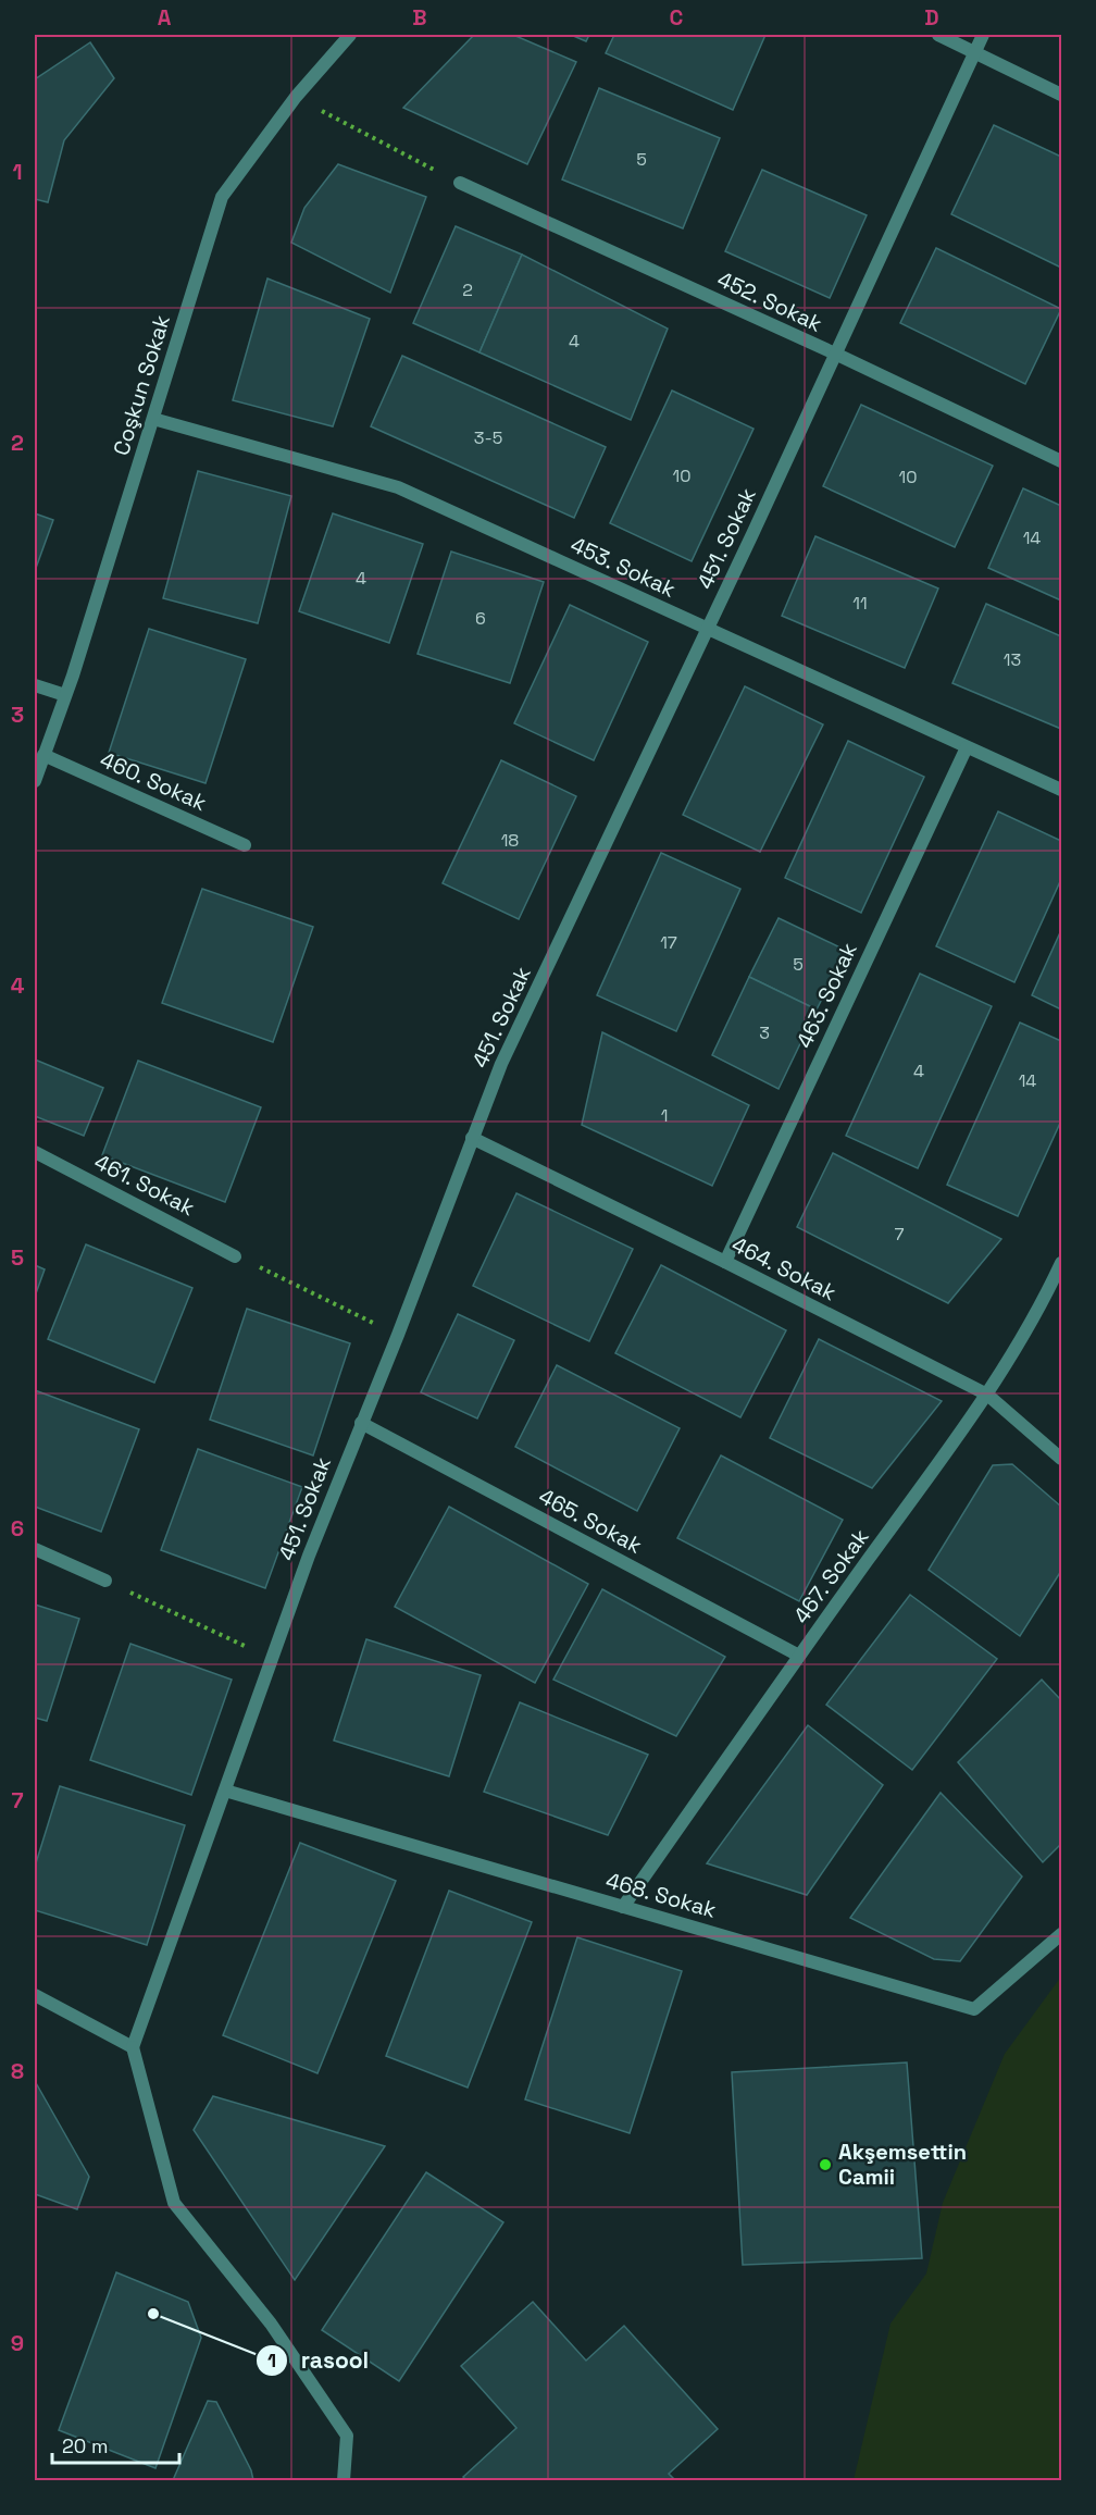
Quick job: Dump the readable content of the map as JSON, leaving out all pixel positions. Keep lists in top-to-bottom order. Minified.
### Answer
{"streets":{"street":["452. Sokak","Coşkun Sokak","451. Sokak","453. Sokak","460. Sokak","463. Sokak","461. Sokak","464. Sokak","465. Sokak","467. Sokak","468. Sokak"]},"crossings":[["452. Sokak","451. Sokak"],["Coşkun Sokak","453. Sokak"],["Coşkun Sokak","460. Sokak"],["451. Sokak","453. Sokak"],["451. Sokak","464. Sokak"],["451. Sokak","465. Sokak"],["451. Sokak","468. Sokak"],["453. Sokak","463. Sokak"],["463. Sokak","464. Sokak"],["464. Sokak","467. Sokak"],["465. Sokak","467. Sokak"],["467. Sokak","468. Sokak"]],"places":["Akşemsettin Camii","rasool"],"house_numbers":["5","2","4","3-5","10","10","14","4","11","6","13","18","17","5","3","4","14","1","7"],"scale_bar":"20 m","grid":{"columns":["A","B","C","D"],"rows":["1","2","3","4","5","6","7","8","9"]}}
